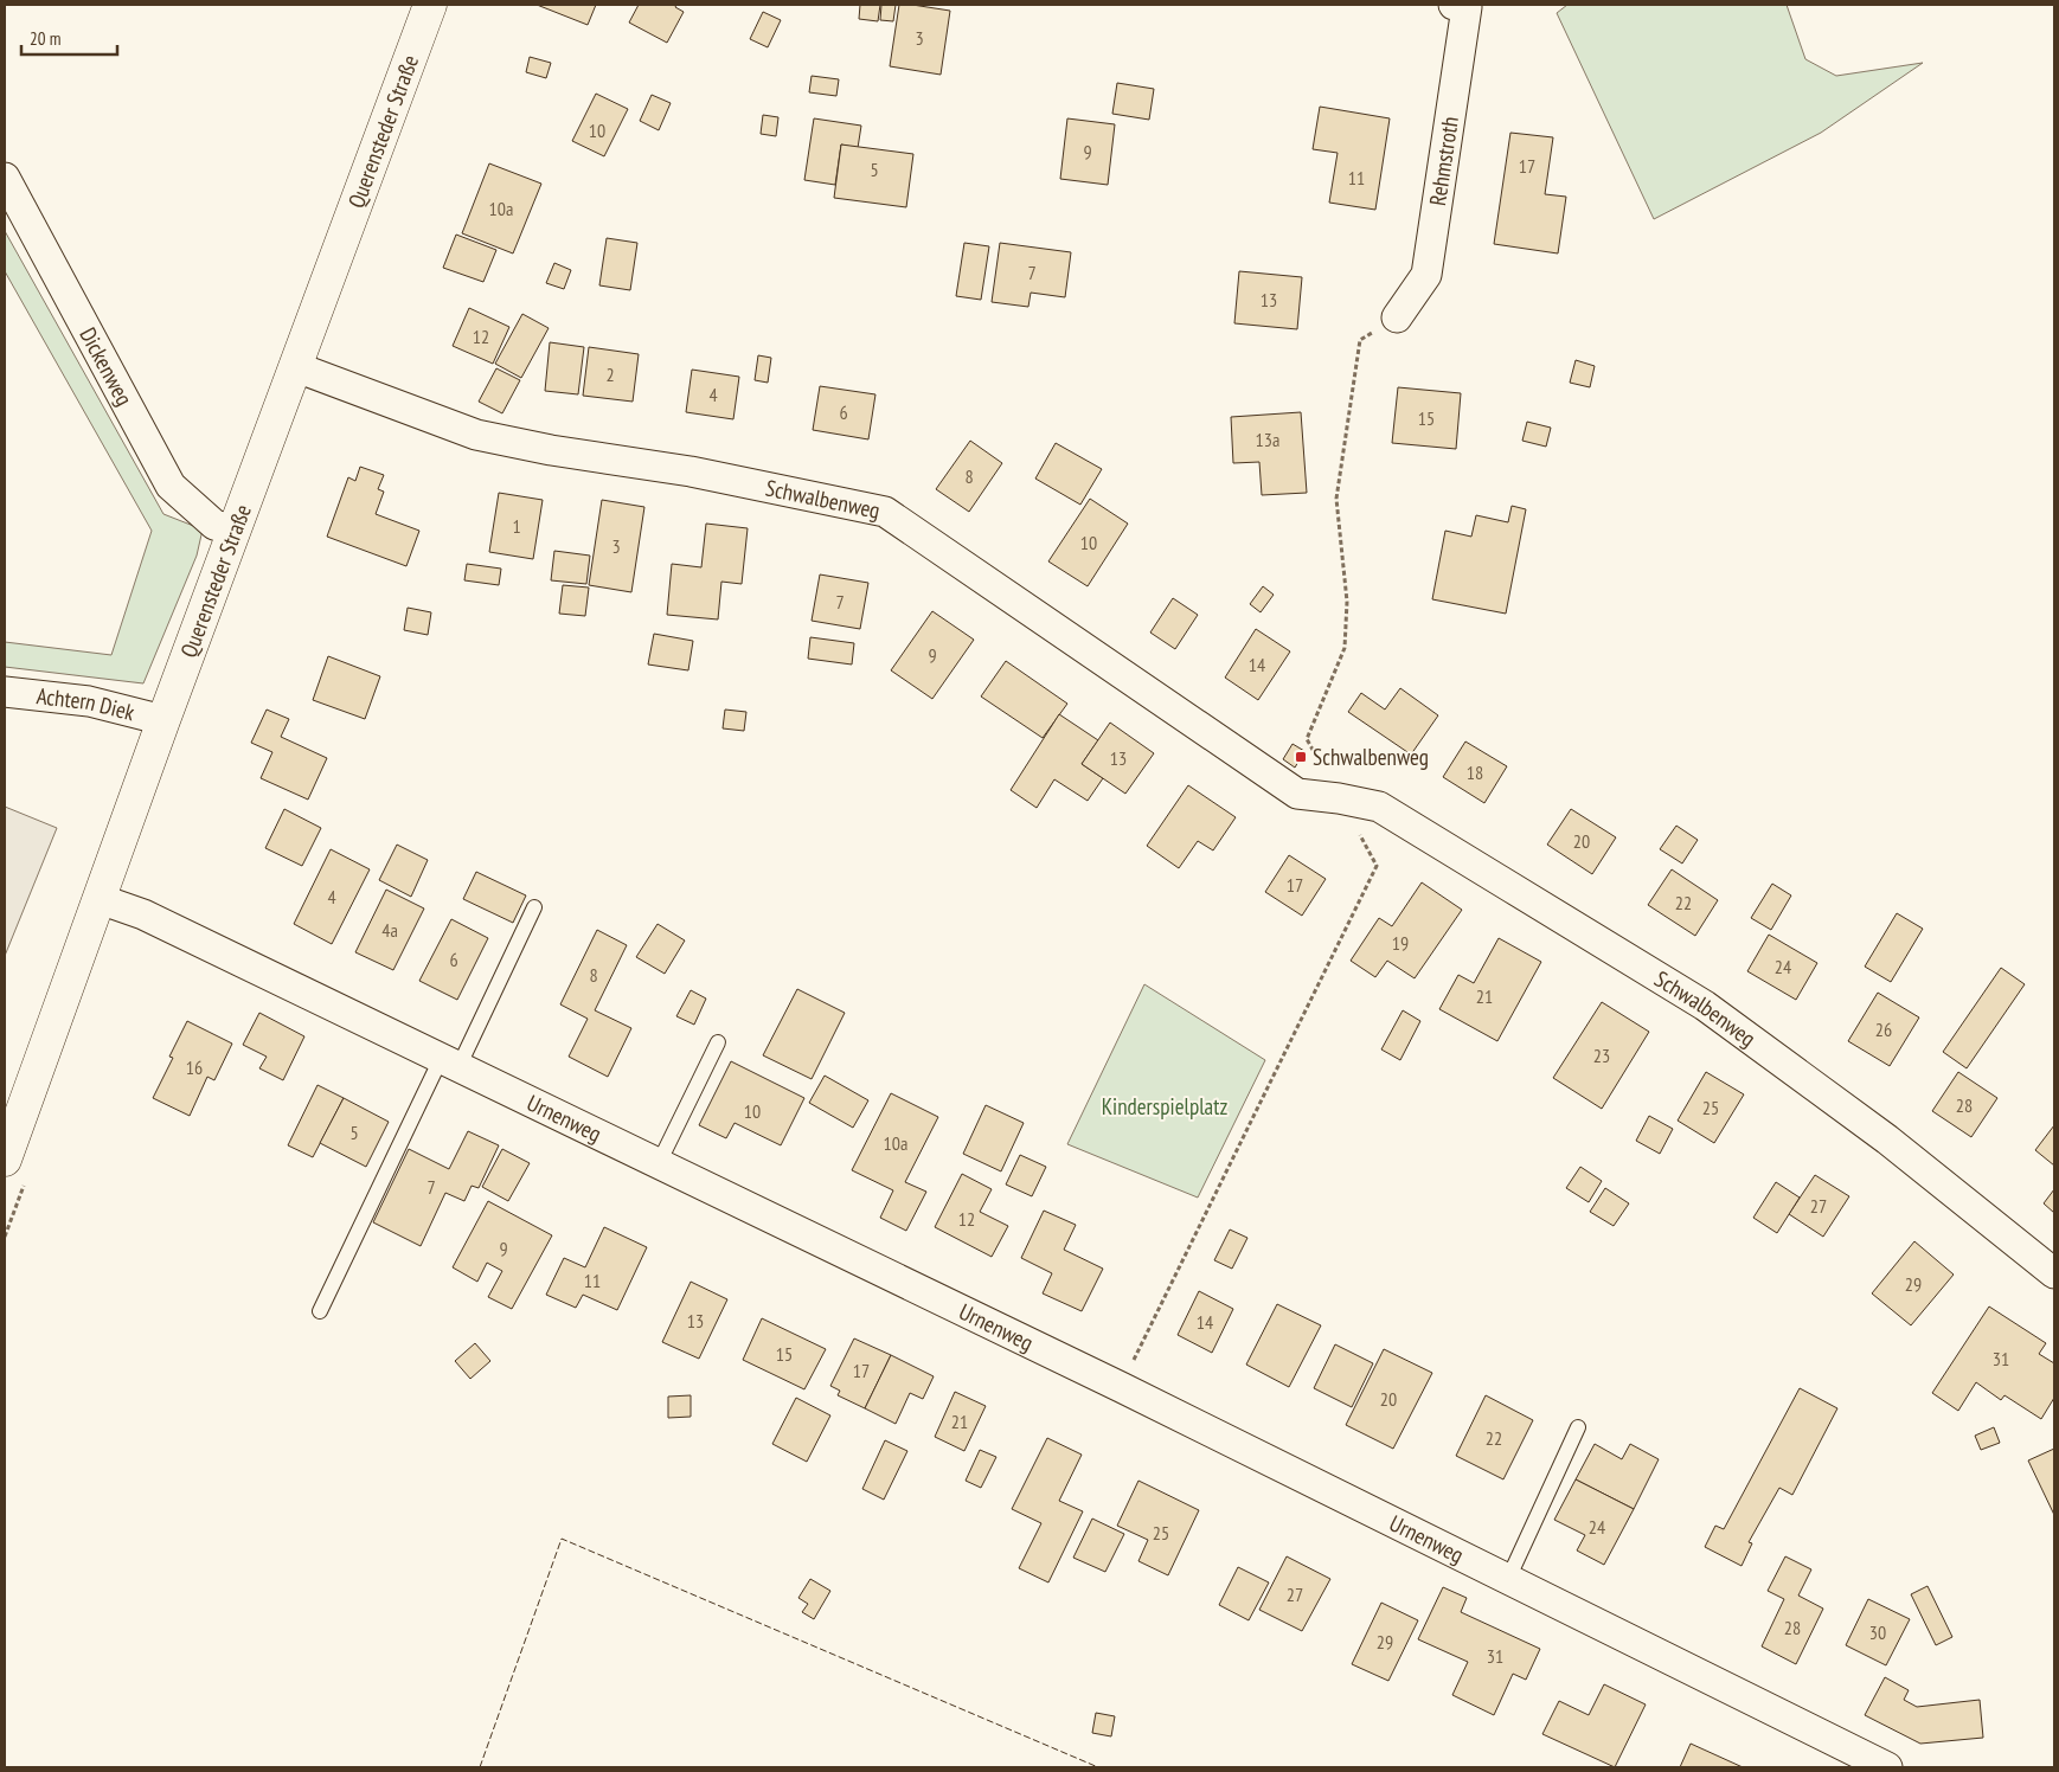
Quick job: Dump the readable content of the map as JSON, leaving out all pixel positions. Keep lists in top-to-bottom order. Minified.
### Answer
{"streets":{"street":["Querensteder Straße","Rehmstroth","Dickenweg","Schwalbenweg","Achtern Diek","Urnenweg"]},"crossings":[["Querensteder Straße","Dickenweg"],["Querensteder Straße","Schwalbenweg"],["Querensteder Straße","Achtern Diek"],["Querensteder Straße","Urnenweg"]],"parks":["Kinderspielplatz"],"places":{"transit":["Schwalbenweg"]},"house_numbers":["3","10","9","17","5","11","10a","7","13","12","2","4","6","15","13a","8","1","10","3","7","9","14","13","18","20","17","4","22","4a","19","6","24","8","21","26","23","16","28","25","10","5","10a","7","27","12","9","11","29","13","14","15","31","17","20","21","22","24","25","27","28","30","29","31"],"scale_bar":"20 m"}
